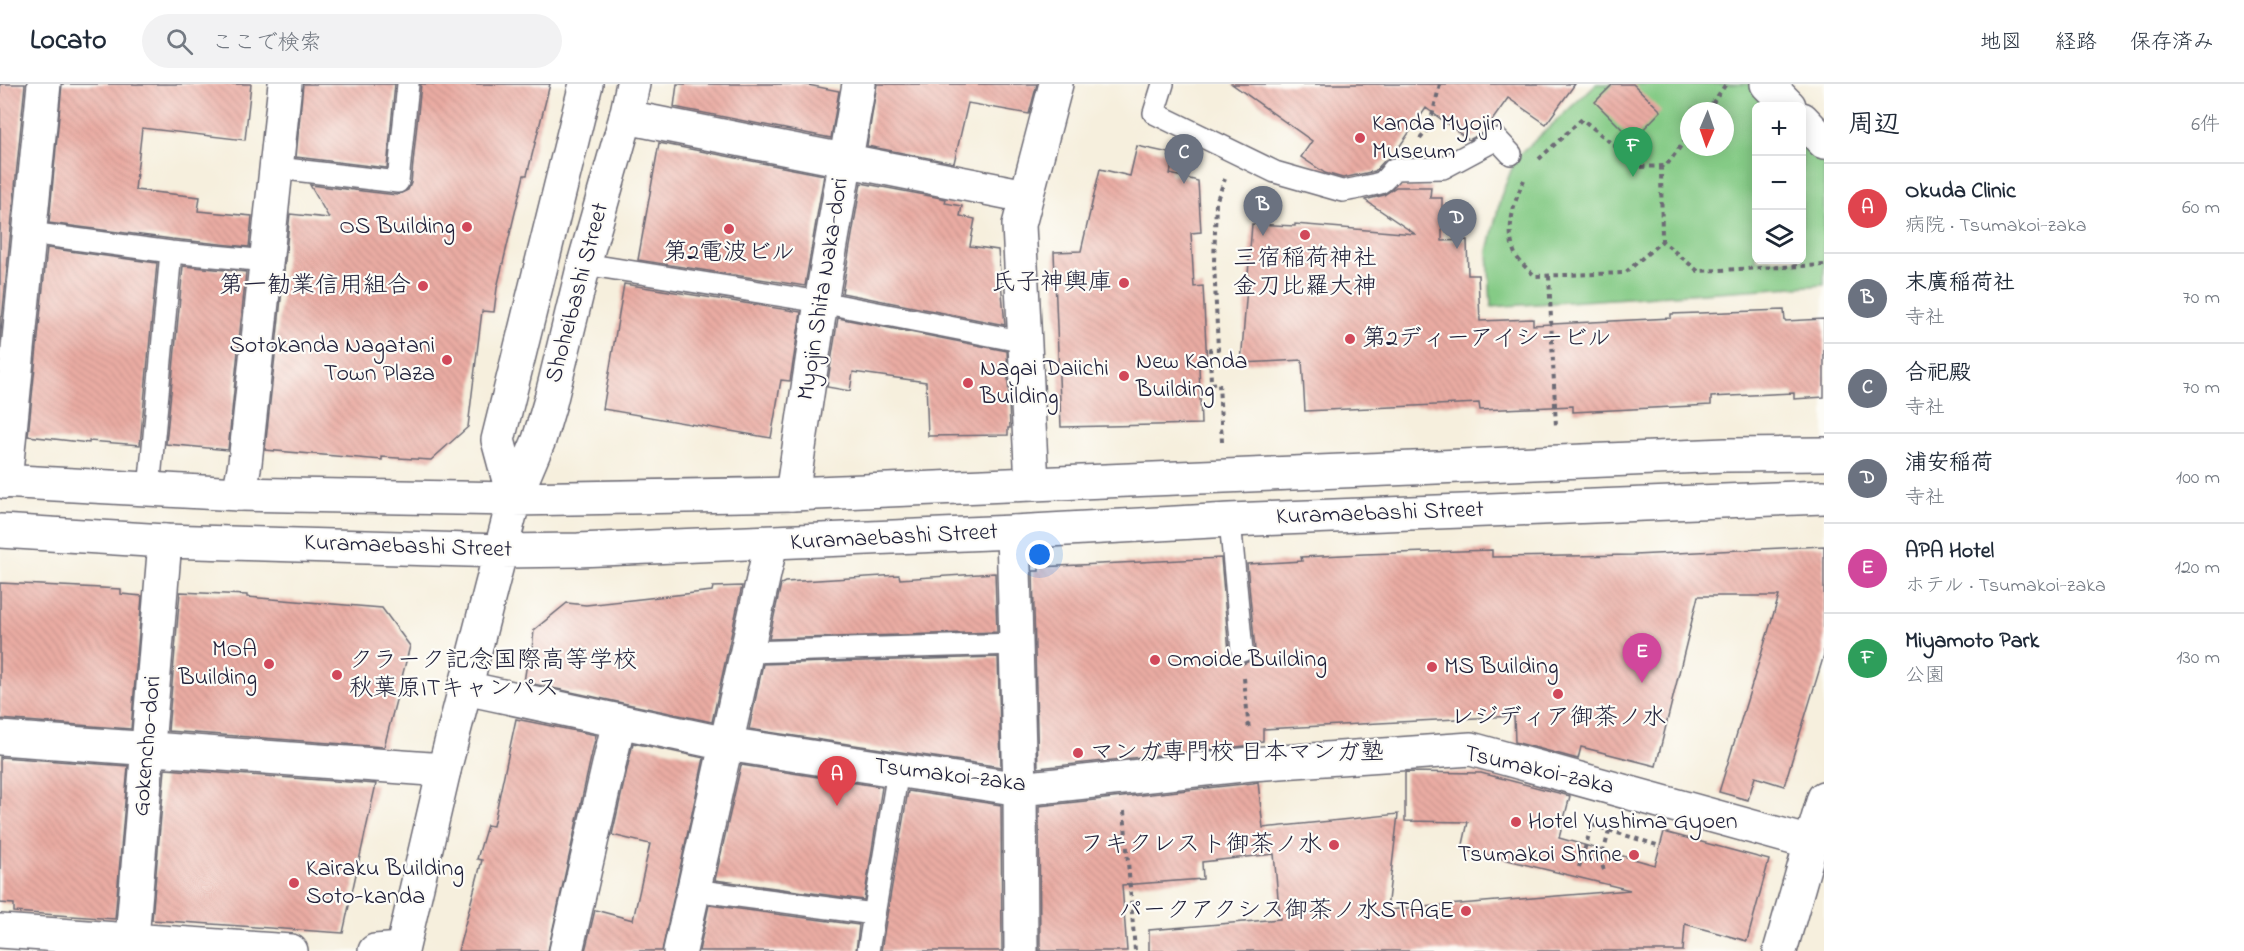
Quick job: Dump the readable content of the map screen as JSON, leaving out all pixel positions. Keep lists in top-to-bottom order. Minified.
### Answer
{"streets":{"street":["Myojin Shita Naka-dori","Shoheibashi Street","Kuramaebashi Street","Gokencho-dori","Tsumakoi-zaka"]},"crossings":[["Myojin Shita Naka-dori","Kuramaebashi Street"],["Shoheibashi Street","Kuramaebashi Street"],["Shoheibashi Street","Tsumakoi-zaka"],["Kuramaebashi Street","Gokencho-dori"]],"places":["Kanda Myojin Museum","OS Building","第2電波ビル","三宿稲荷神社 金刀比羅大神","氏子神輿庫","第一勧業信用組合","第2ディーアイシービル","Sotokanda Nagatani Town Plaza","New Kanda Building","Nagai Daiichi Building","Omoide Building","MOA Building","MS Building","クラーク記念国際高等学校 秋葉原ITキャンパス","レジディア御茶ノ水","マンガ専門校 日本マンガ塾","Hotel Yushima Gyoen","フキクレスト御茶ノ水","Tsumakoi Shrine","Kairaku Building Soto-kanda","パークアクシス御茶ノ水STAGE"],"north":"bottom","page":{"header":"Locato","search":"ここで検索","nav":["地図","経路","保存済み"],"heading":["周辺","6件"],"map_buttons":["+","−"],"pins":["F","C","B","D","E","A"],"list":[{"mark":"A","name":"Okuda Clinic","note":"病院 · Tsumakoi-zaka","value":"60 m"},{"mark":"B","name":"末廣稲荷社","note":"寺社","value":"70 m"},{"mark":"C","name":"合祀殿","note":"寺社","value":"70 m"},{"mark":"D","name":"浦安稲荷","note":"寺社","value":"100 m"},{"mark":"E","name":"APA Hotel","note":"ホテル · Tsumakoi-zaka","value":"120 m"},{"mark":"F","name":"Miyamoto Park","note":"公園","value":"130 m"}]}}
